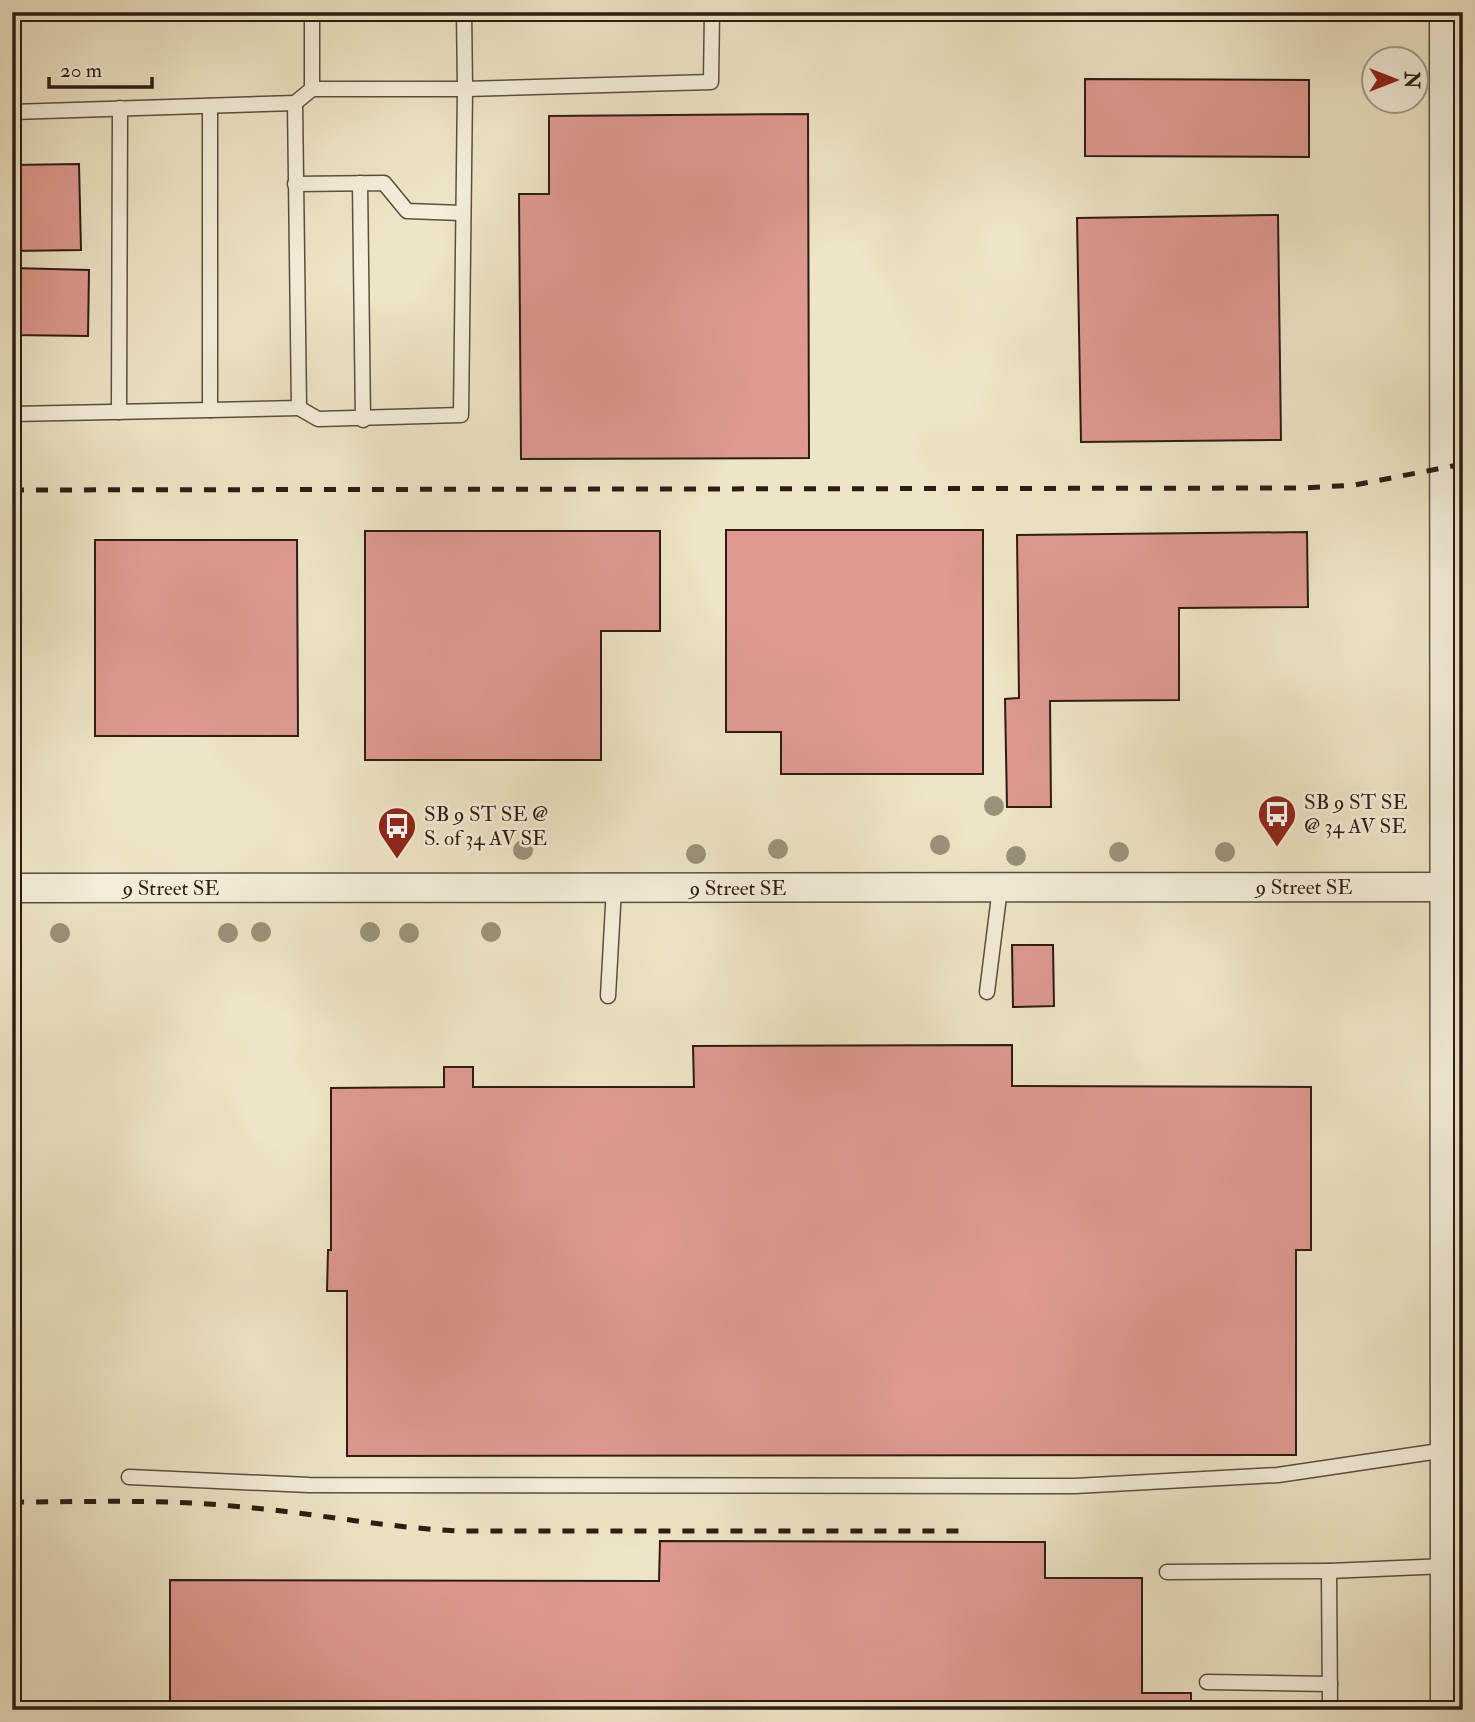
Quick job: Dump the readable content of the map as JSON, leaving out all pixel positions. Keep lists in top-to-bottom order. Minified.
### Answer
{"streets":{"street":["9 Street SE"]},"places":{"bus stop":["SB 9 ST SE @ 34 AV SE","SB 9 ST SE @ S. of 34 AV SE"]},"scale_bar":"20 m","north":"right"}
